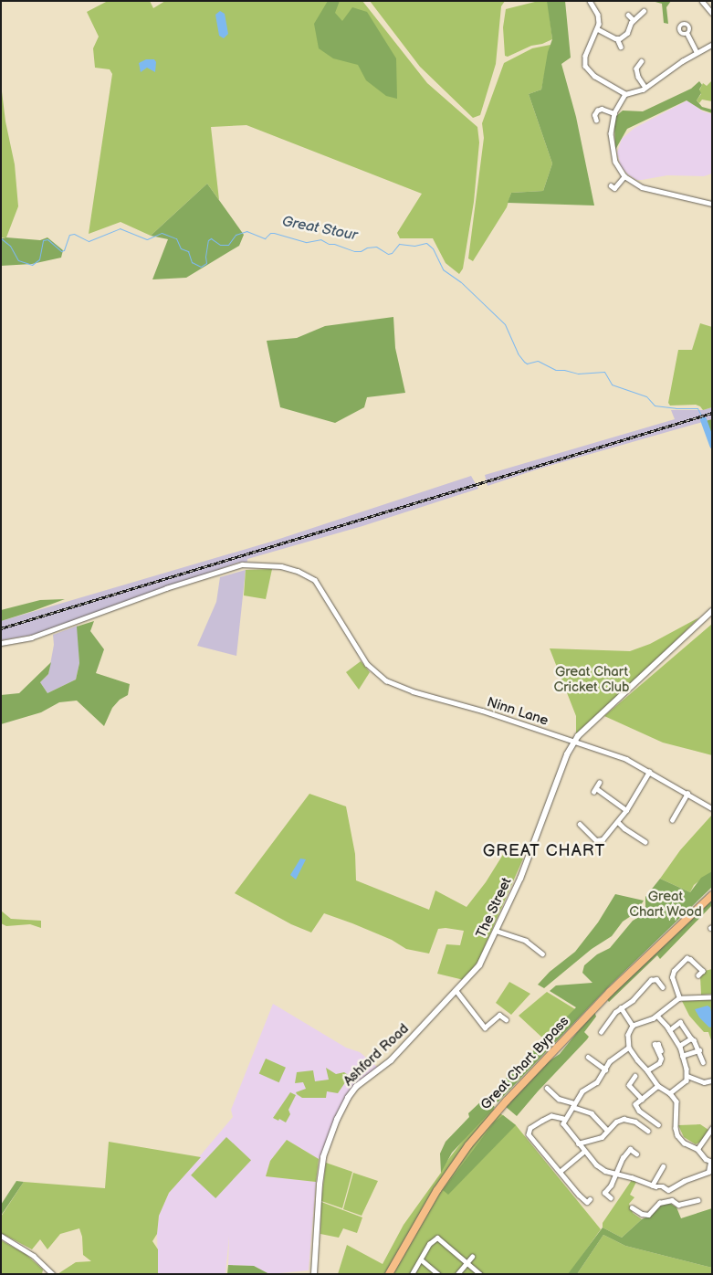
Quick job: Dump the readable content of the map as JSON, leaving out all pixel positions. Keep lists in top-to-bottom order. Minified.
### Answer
{"streets":{"main road":["Great Chart Bypass"],"street":["Ninn Lane","The Street","Ashford Road"]},"crossings":[["Ninn Lane","The Street"],["The Street","Ashford Road"]],"districts":["GREAT CHART"],"water":["Great Stour"],"parks":["Great Chart Cricket Club","Great Chart Wood"]}
